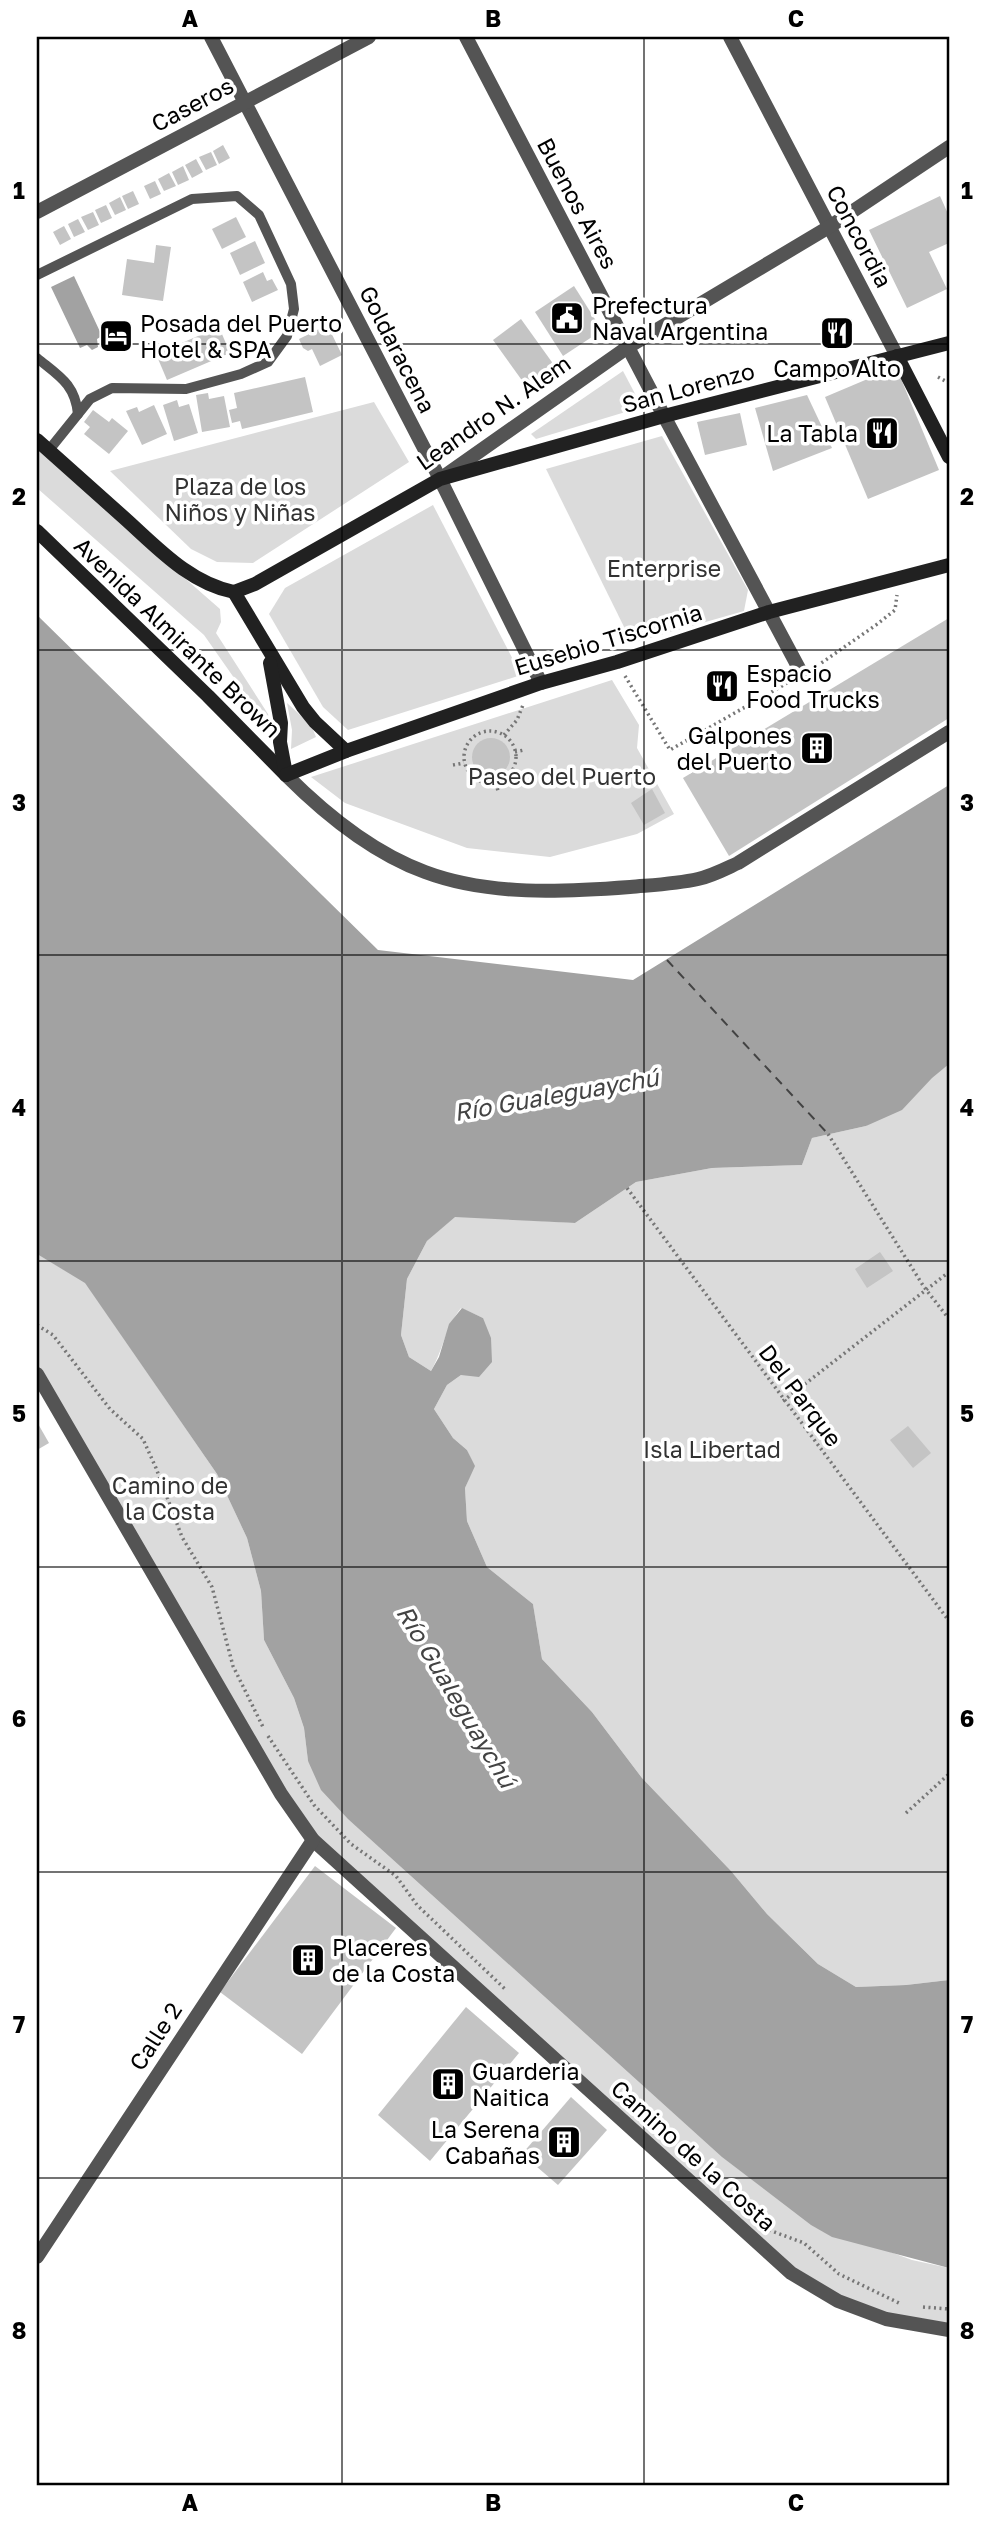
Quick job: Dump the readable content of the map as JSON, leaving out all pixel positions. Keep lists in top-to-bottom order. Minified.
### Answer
{"streets":{"main road":["Concordia","San Lorenzo","Leandro N. Alem","Avenida Almirante Brown","Eusebio Tiscornia"],"street":["Caseros","Buenos Aires","Goldaracena","Calle 2","Camino de la Costa"],"path":["Del Parque"]},"crossings":[["Caseros","Goldaracena"],["Buenos Aires","San Lorenzo"],["Buenos Aires","Leandro N. Alem"],["Buenos Aires","Eusebio Tiscornia"],["Concordia","San Lorenzo"],["Concordia","Leandro N. Alem"],["Goldaracena","San Lorenzo"],["Goldaracena","Leandro N. Alem"],["Goldaracena","Eusebio Tiscornia"],["San Lorenzo","Leandro N. Alem"],["Avenida Almirante Brown","Eusebio Tiscornia"],["Calle 2","Camino de la Costa"]],"water":["Río Gualeguaychú"],"parks":["Plaza de los Niños y Niñas","Enterprise","Paseo del Puerto","Isla Libertad","Camino de la Costa"],"places":{"public building":["Prefectura Naval Argentina"],"restaurant":["Campo Alto","La Tabla","Espacio Food Trucks"],"hotel":["Posada del Puerto Hotel & SPA"],"building":["Galpones del Puerto","Placeres de la Costa","Guarderia Naitica","La Serena Cabañas"]},"grid":{"columns":["A","B","C"],"rows":["1","2","3","4","5","6","7","8"]}}
